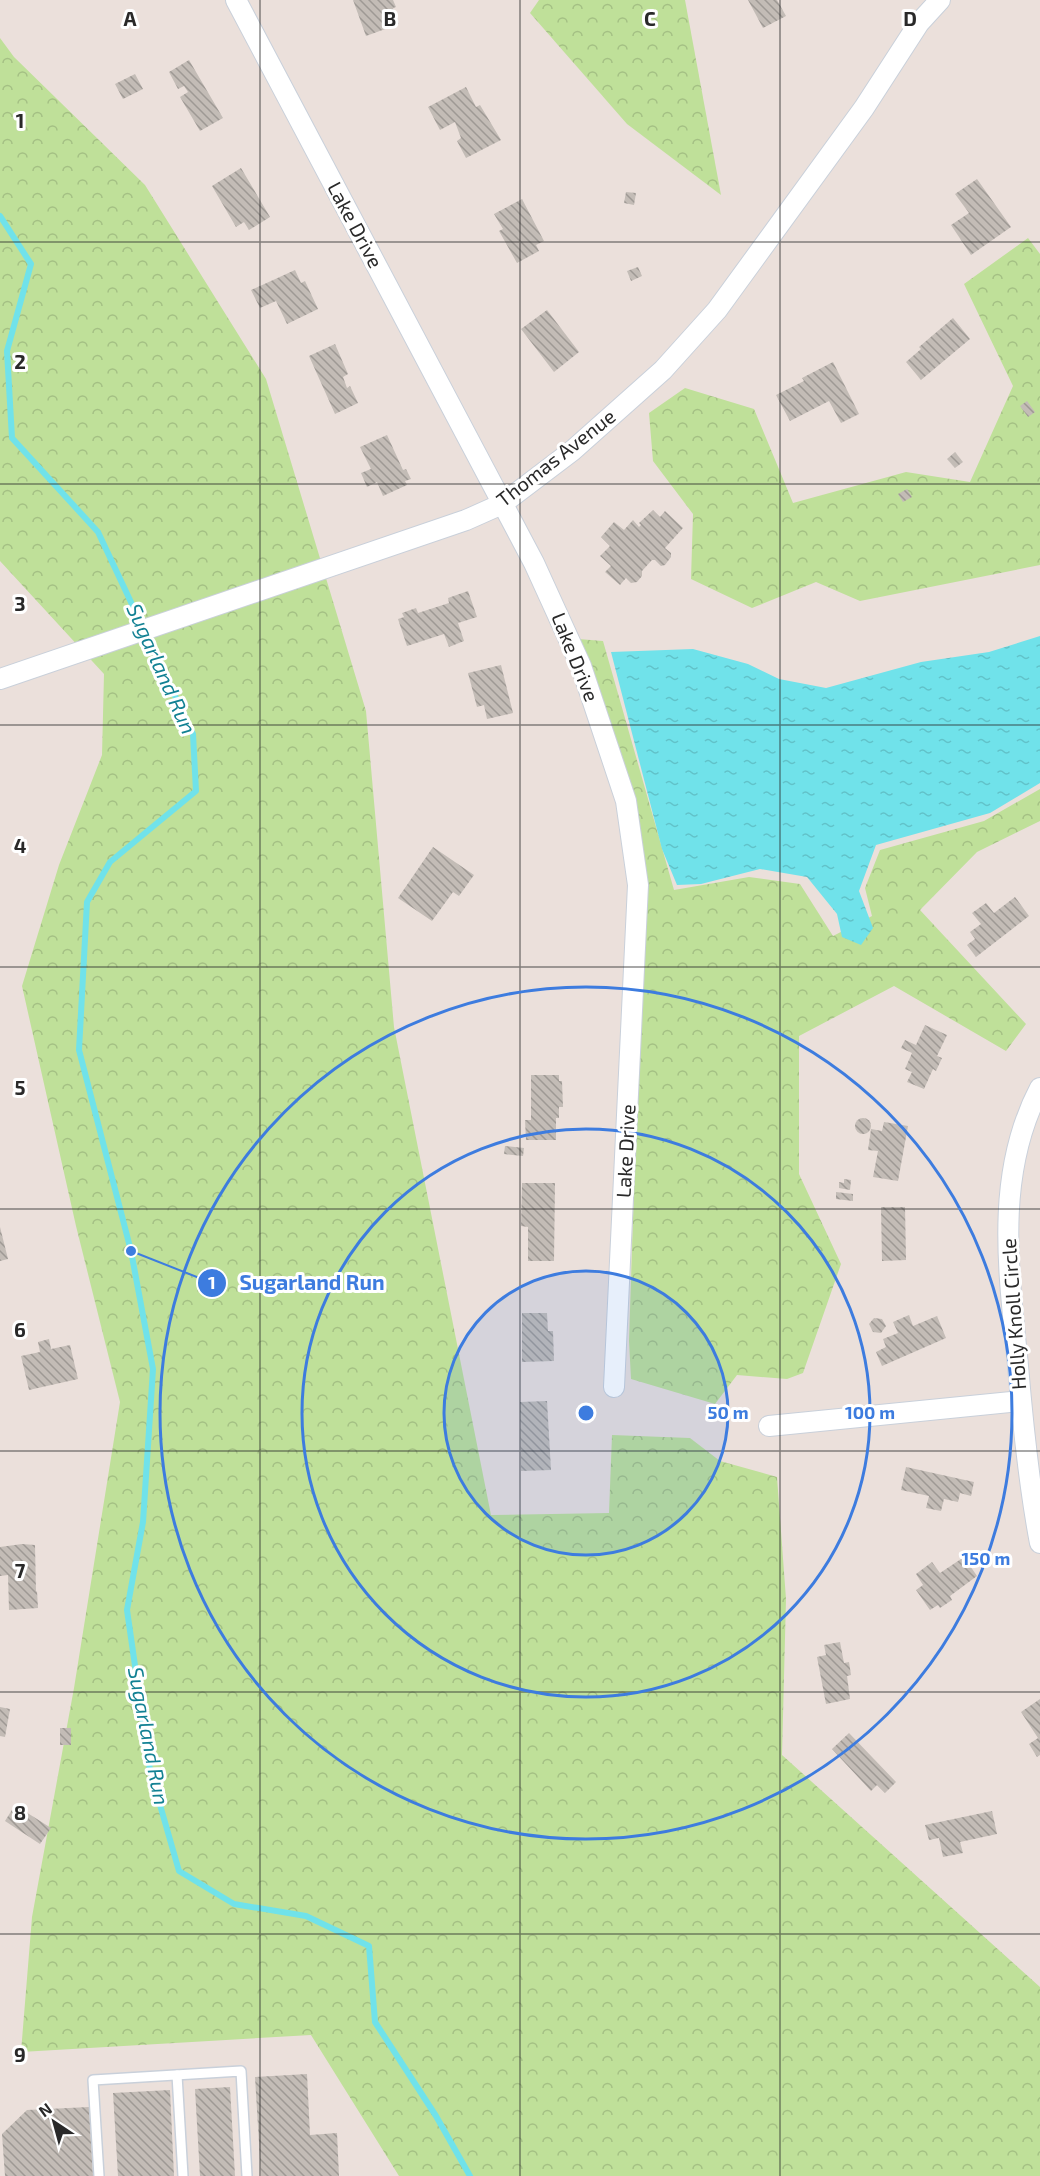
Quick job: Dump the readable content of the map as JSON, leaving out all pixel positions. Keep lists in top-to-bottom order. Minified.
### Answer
{"streets":{"street":["Lake Drive","Thomas Avenue","Holly Knoll Circle"]},"crossings":[["Lake Drive","Thomas Avenue"]],"water":["Sugarland Run"],"places":["Sugarland Run"],"north":"top left","grid":{"columns":["A","B","C","D"],"rows":["1","2","3","4","5","6","7","8","9"]},"rings":["50 m","100 m","150 m"]}
